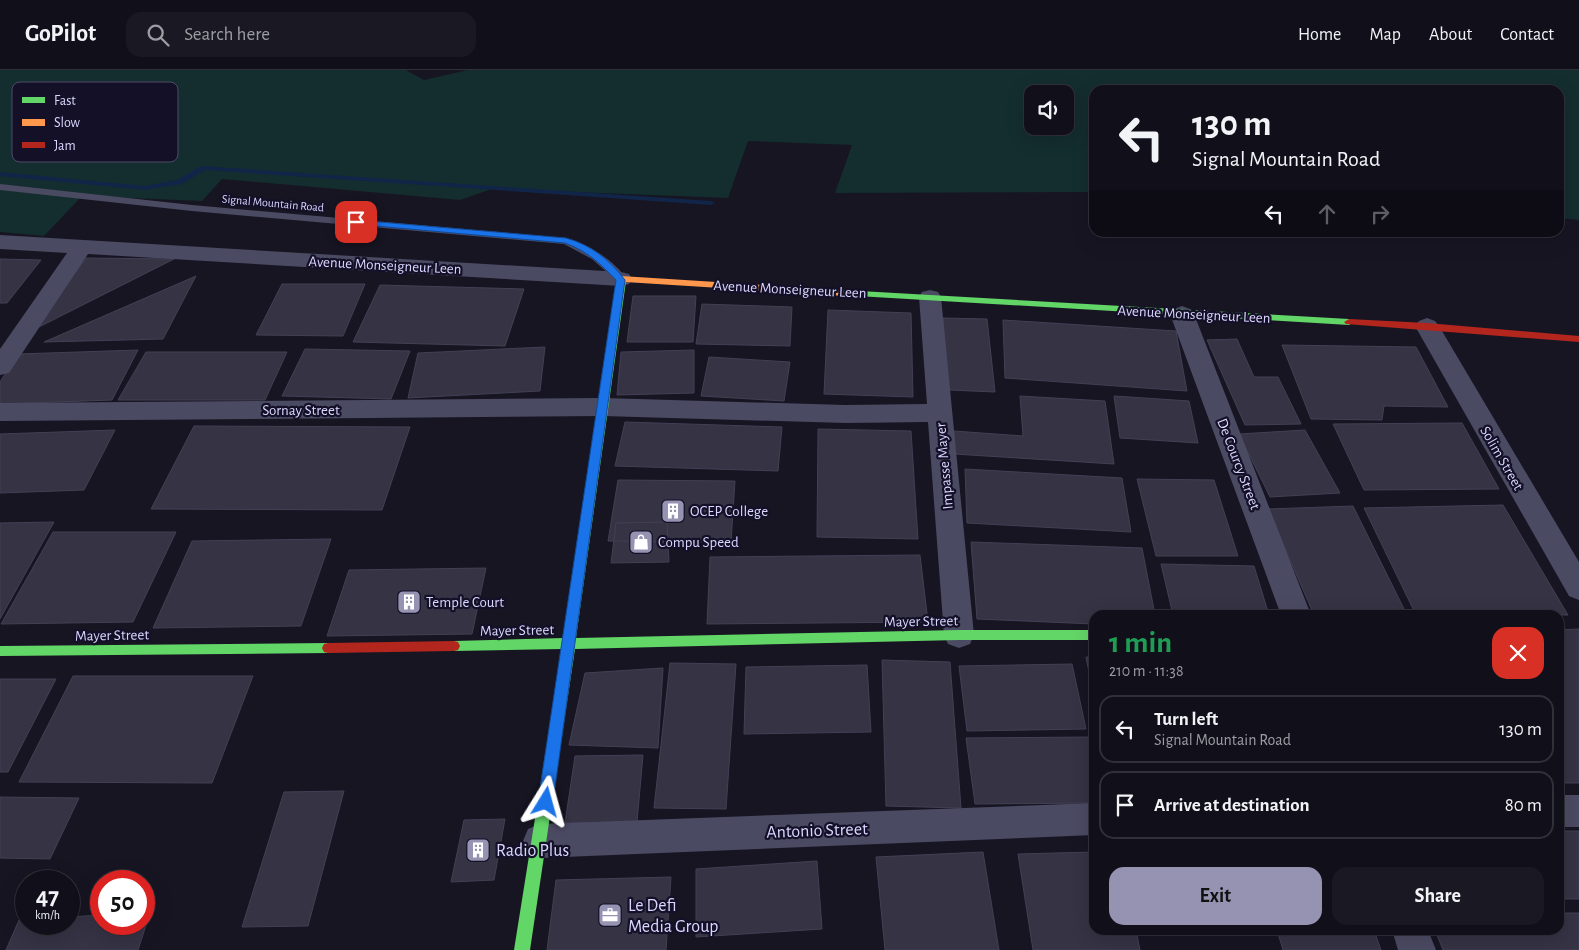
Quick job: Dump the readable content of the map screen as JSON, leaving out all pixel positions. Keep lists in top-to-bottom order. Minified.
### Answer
{"streets":{"main road":["Avenue Monseigneur Leen","Mayer Street"],"street":["Sornay Street","Solim Street","De Courcy Street","Impasse Mayer","Antonio Street"],"lane":["Signal Mountain Road"]},"crossings":[["Signal Mountain Road","Avenue Monseigneur Leen"],["Avenue Monseigneur Leen","Solim Street"],["Avenue Monseigneur Leen","De Courcy Street"],["Avenue Monseigneur Leen","Impasse Mayer"],["Sornay Street","Impasse Mayer"],["Impasse Mayer","Mayer Street"]],"places":{"building":["OCEP College","Temple Court","Radio Plus"],"shop":["Compu Speed"],"office":["Le Defi Media Group"]},"legend":["Fast","Slow","Jam"],"page":{"header":"GoPilot","search":"Search here","nav":["Home","Map","About","Contact"],"turn":["130 m","Signal Mountain Road"],"heading":["1 min","210 m · 11:38"],"list":[{"name":"Turn left","note":"Signal Mountain Road","value":"130 m"},{"name":"Arrive at destination","value":"80 m"}],"buttons":["Exit","Share"],"speed":"47 km/h","limit":"50"}}
